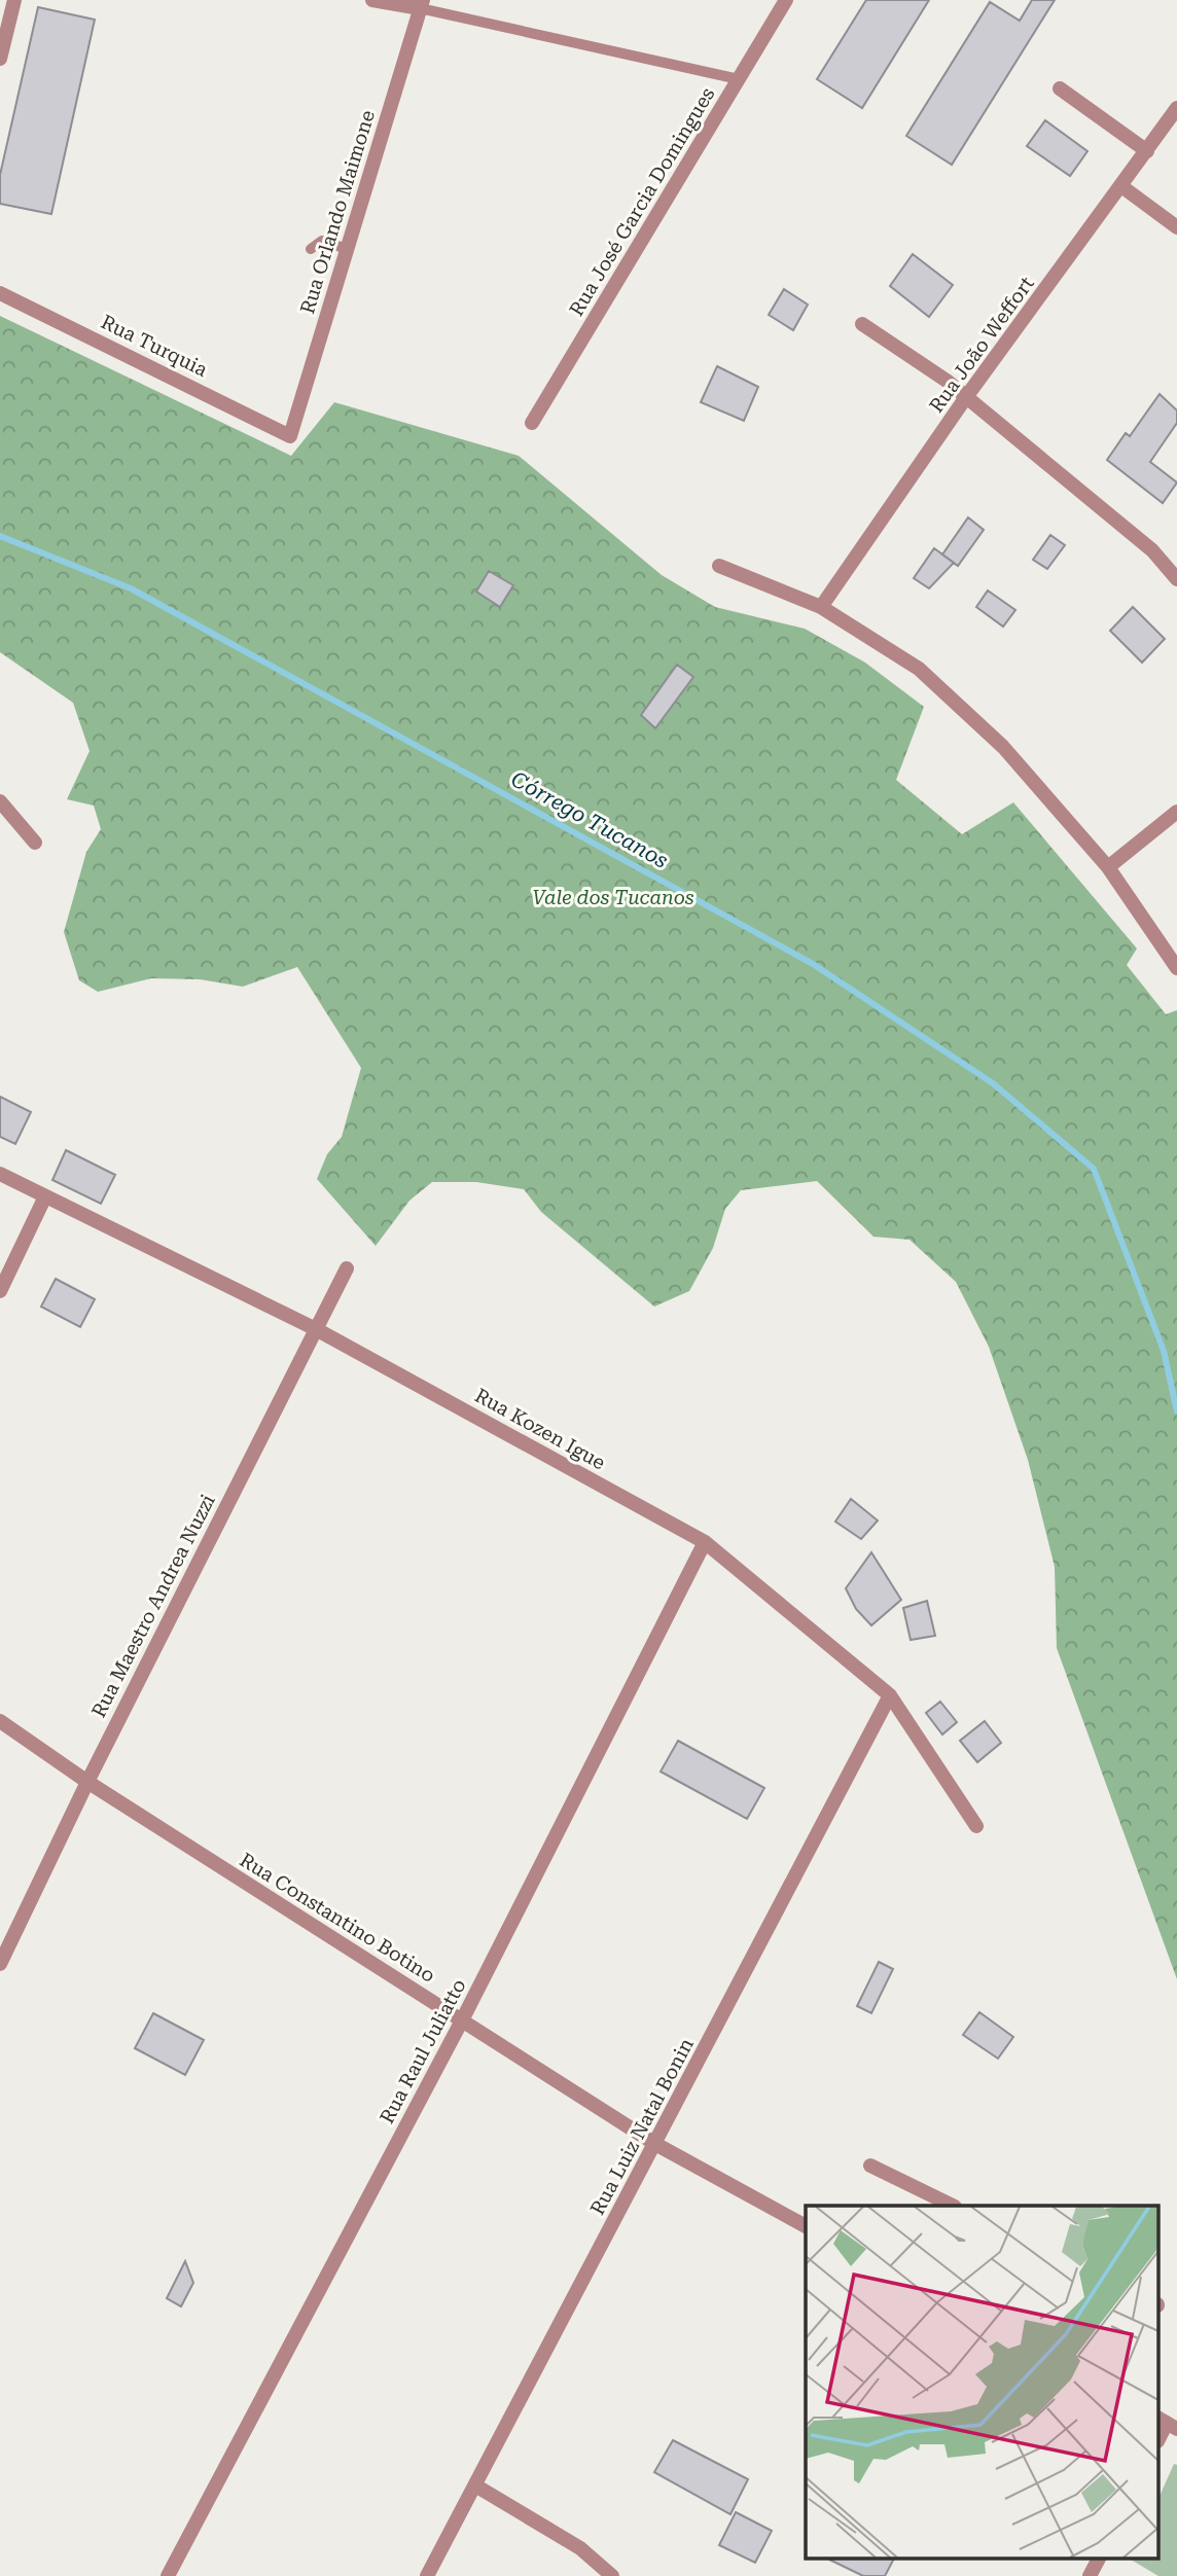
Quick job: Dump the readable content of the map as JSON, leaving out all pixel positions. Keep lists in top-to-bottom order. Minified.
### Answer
{"streets":{"street":["Rua José Garcia Domingues","Rua Orlando Maimone","Rua João Weffort","Rua Turquia","Rua Kozen Igue","Rua Maestro Andrea Nuzzi","Rua Constantino Botino","Rua Raul Juliatto","Rua Luiz Natal Bonin"]},"crossings":[["Rua Orlando Maimone","Rua Turquia"],["Rua Kozen Igue","Rua Maestro Andrea Nuzzi"],["Rua Kozen Igue","Rua Raul Juliatto"],["Rua Kozen Igue","Rua Luiz Natal Bonin"],["Rua Maestro Andrea Nuzzi","Rua Constantino Botino"],["Rua Constantino Botino","Rua Raul Juliatto"],["Rua Constantino Botino","Rua Luiz Natal Bonin"]],"water":["Córrego Tucanos"],"parks":["Vale dos Tucanos"]}
